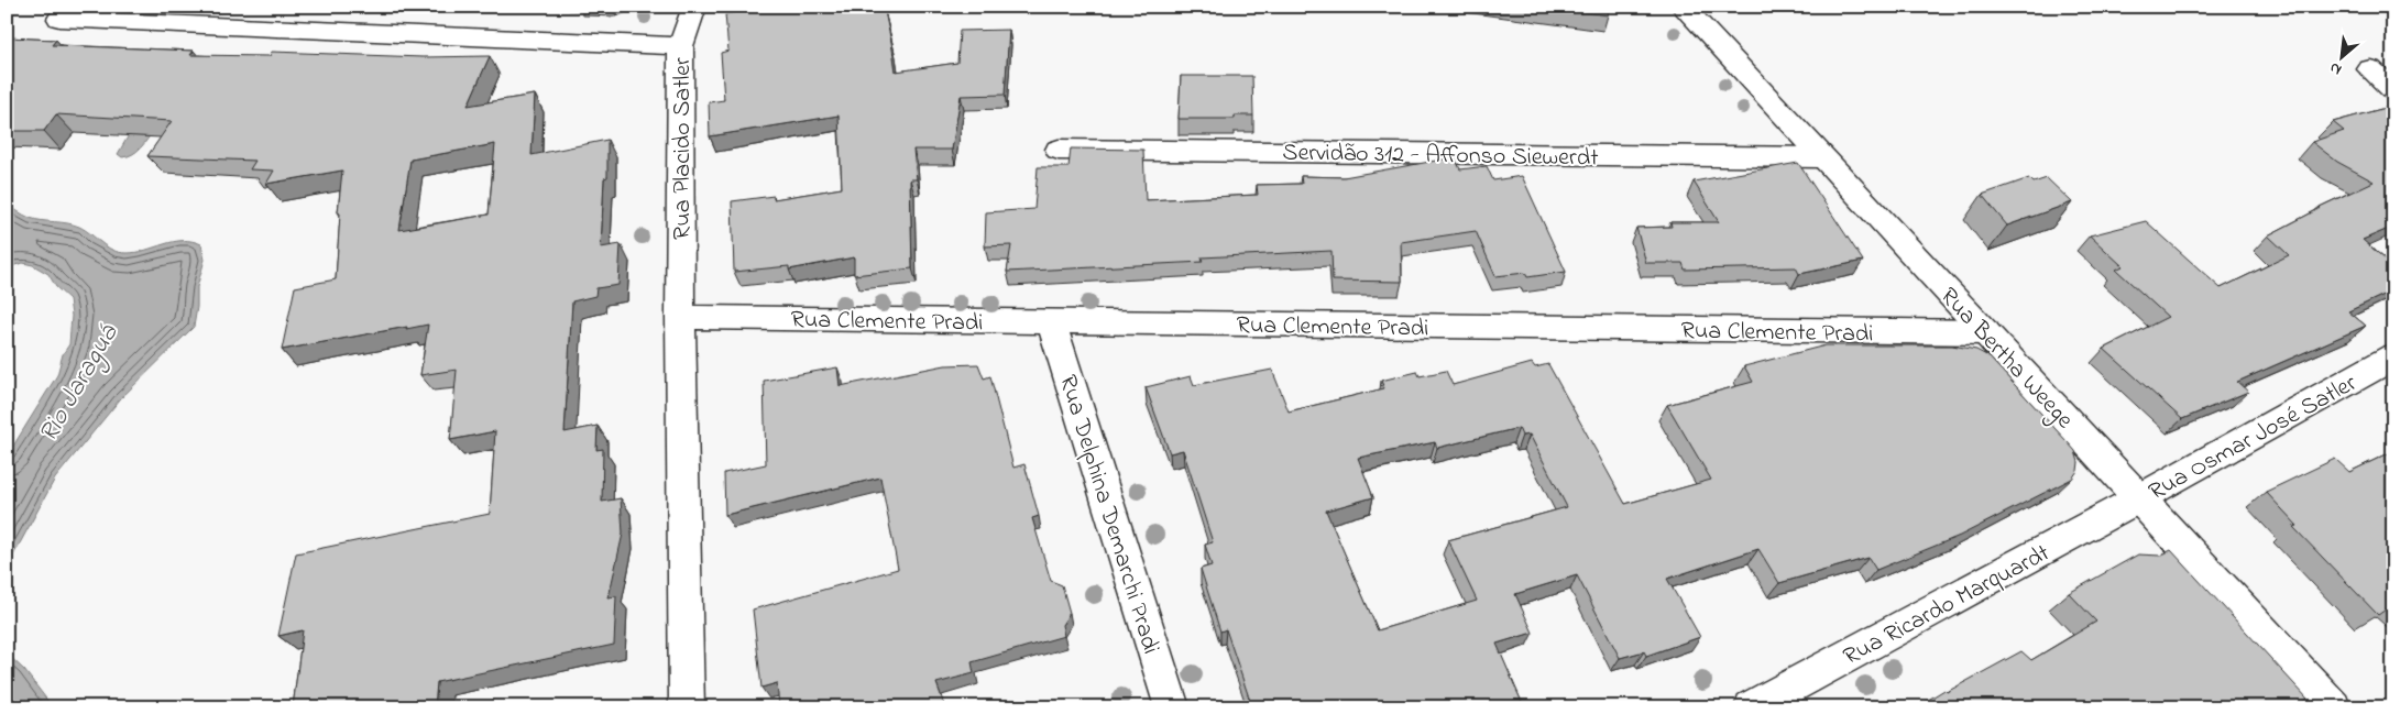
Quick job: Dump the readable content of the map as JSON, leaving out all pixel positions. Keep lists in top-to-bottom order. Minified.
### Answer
{"streets":{"street":["Rua Placido Satler","Servidão 312 - Affonso Siewerdt","Rua Clemente Pradi","Rua Bertha Weege","Rua Osmar José Satler","Rua Delphina Demarchi Pradi","Rua Ricardo Marquardt"]},"crossings":[["Rua Placido Satler","Rua Clemente Pradi"],["Servidão 312 - Affonso Siewerdt","Rua Bertha Weege"],["Rua Clemente Pradi","Rua Bertha Weege"],["Rua Clemente Pradi","Rua Delphina Demarchi Pradi"],["Rua Bertha Weege","Rua Osmar José Satler"],["Rua Bertha Weege","Rua Ricardo Marquardt"],["Rua Osmar José Satler","Rua Ricardo Marquardt"]],"water":["Rio Jaraguá"],"north":"bottom left"}
